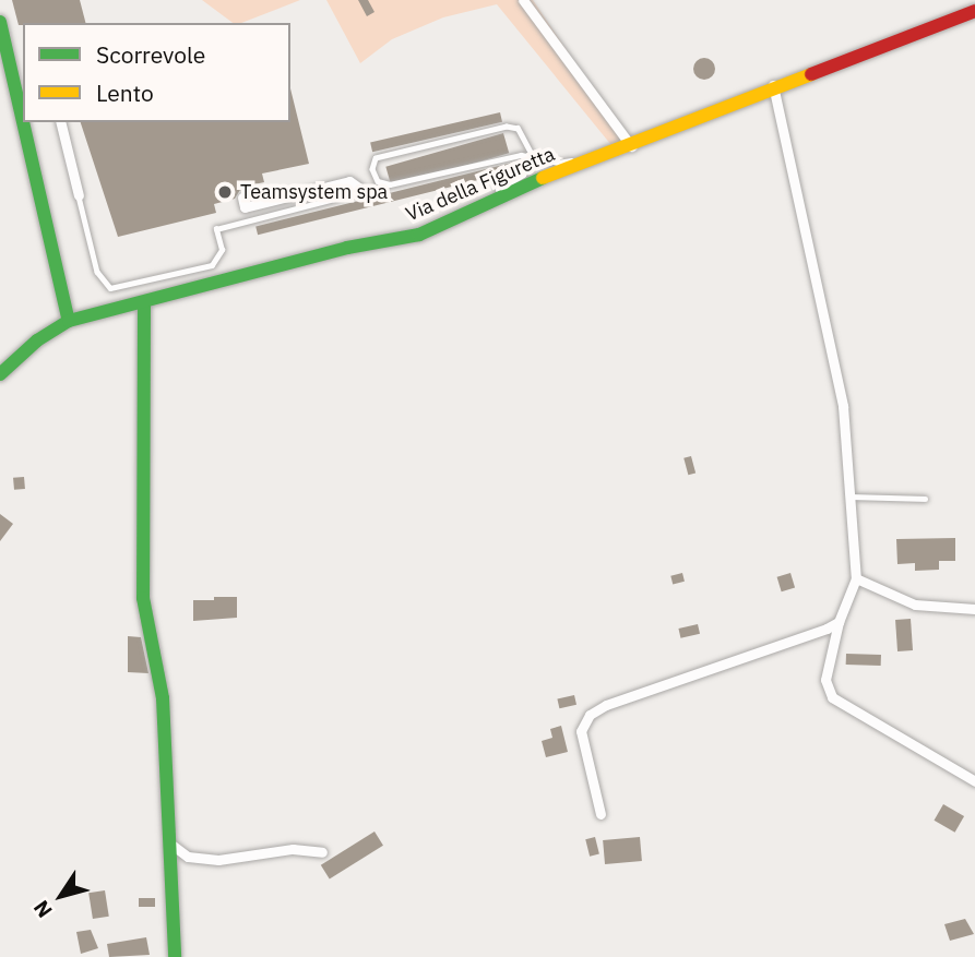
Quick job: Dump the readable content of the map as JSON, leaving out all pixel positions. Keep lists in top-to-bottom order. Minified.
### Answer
{"streets":{"street":["Via della Figuretta"]},"places":["Teamsystem spa"],"legend":["Scorrevole","Lento"],"north":"bottom left"}
